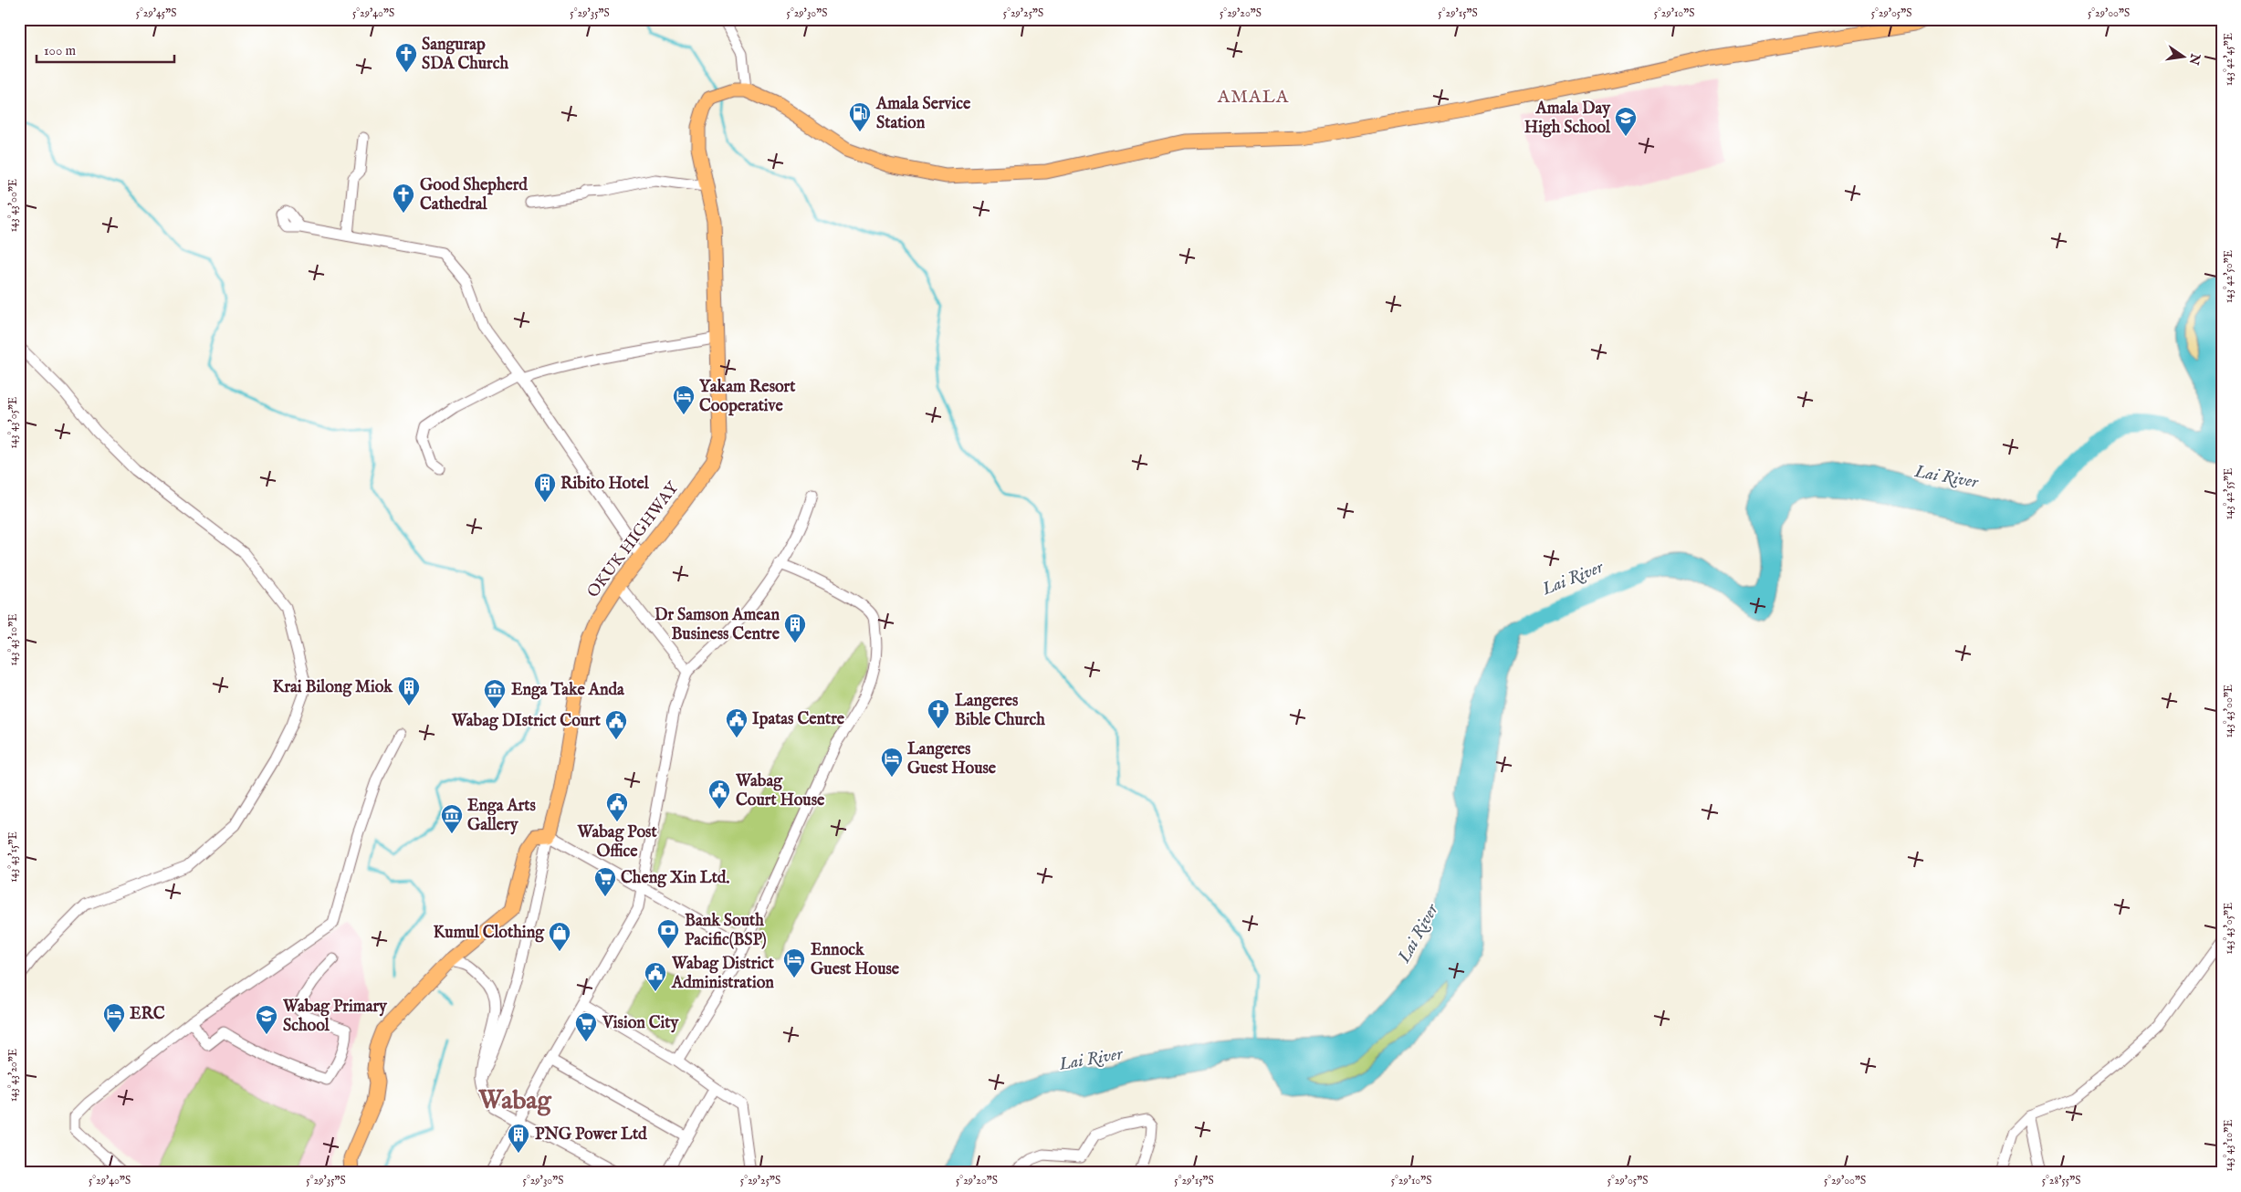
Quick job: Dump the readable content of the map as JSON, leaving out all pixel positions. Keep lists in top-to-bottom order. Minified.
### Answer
{"streets":{"main road":["OKUK HIGHWAY"]},"districts":["AMALA","Wabag"],"water":["Lai River"],"places":{"church":["Sangurap SDA Church","Good Shepherd Cathedral","Langeres Bible Church"],"fuel station":["Amala Service Station"],"school or university":["Amala Day High School","Wabag Primary School"],"hotel":["Yakam Resort Cooperative","Langeres Guest House","Ennock Guest House","ERC"],"building":["Ribito Hotel","Dr Samson Amean Business Centre","Krai Bilong Miok","PNG Power Ltd"],"museum":["Enga Take Anda","Enga Arts Gallery"],"public building":["Ipatas Centre","Wabag DIstrict Court","Wabag Court House","Wabag Post Office","Wabag District Administration"],"supermarket":["Cheng Xin Ltd.","Vision City"],"bank":["Bank South Pacific(BSP)"],"shop":["Kumul Clothing"]},"scale_bar":"100 m","north":"right","coordinates":["5°29'45\"S","5°29'40\"S","5°29'35\"S","5°29'30\"S","5°29'25\"S","5°29'20\"S","5°29'15\"S","5°29'10\"S","5°29'05\"S","5°29'00\"S","143°42'45\"E","143°43'00\"E","143°42'50\"E","143°43'05\"E","143°42'55\"E","143°43'10\"E","143°43'15\"E","143°43'20\"E","5°28'55\"S"]}
